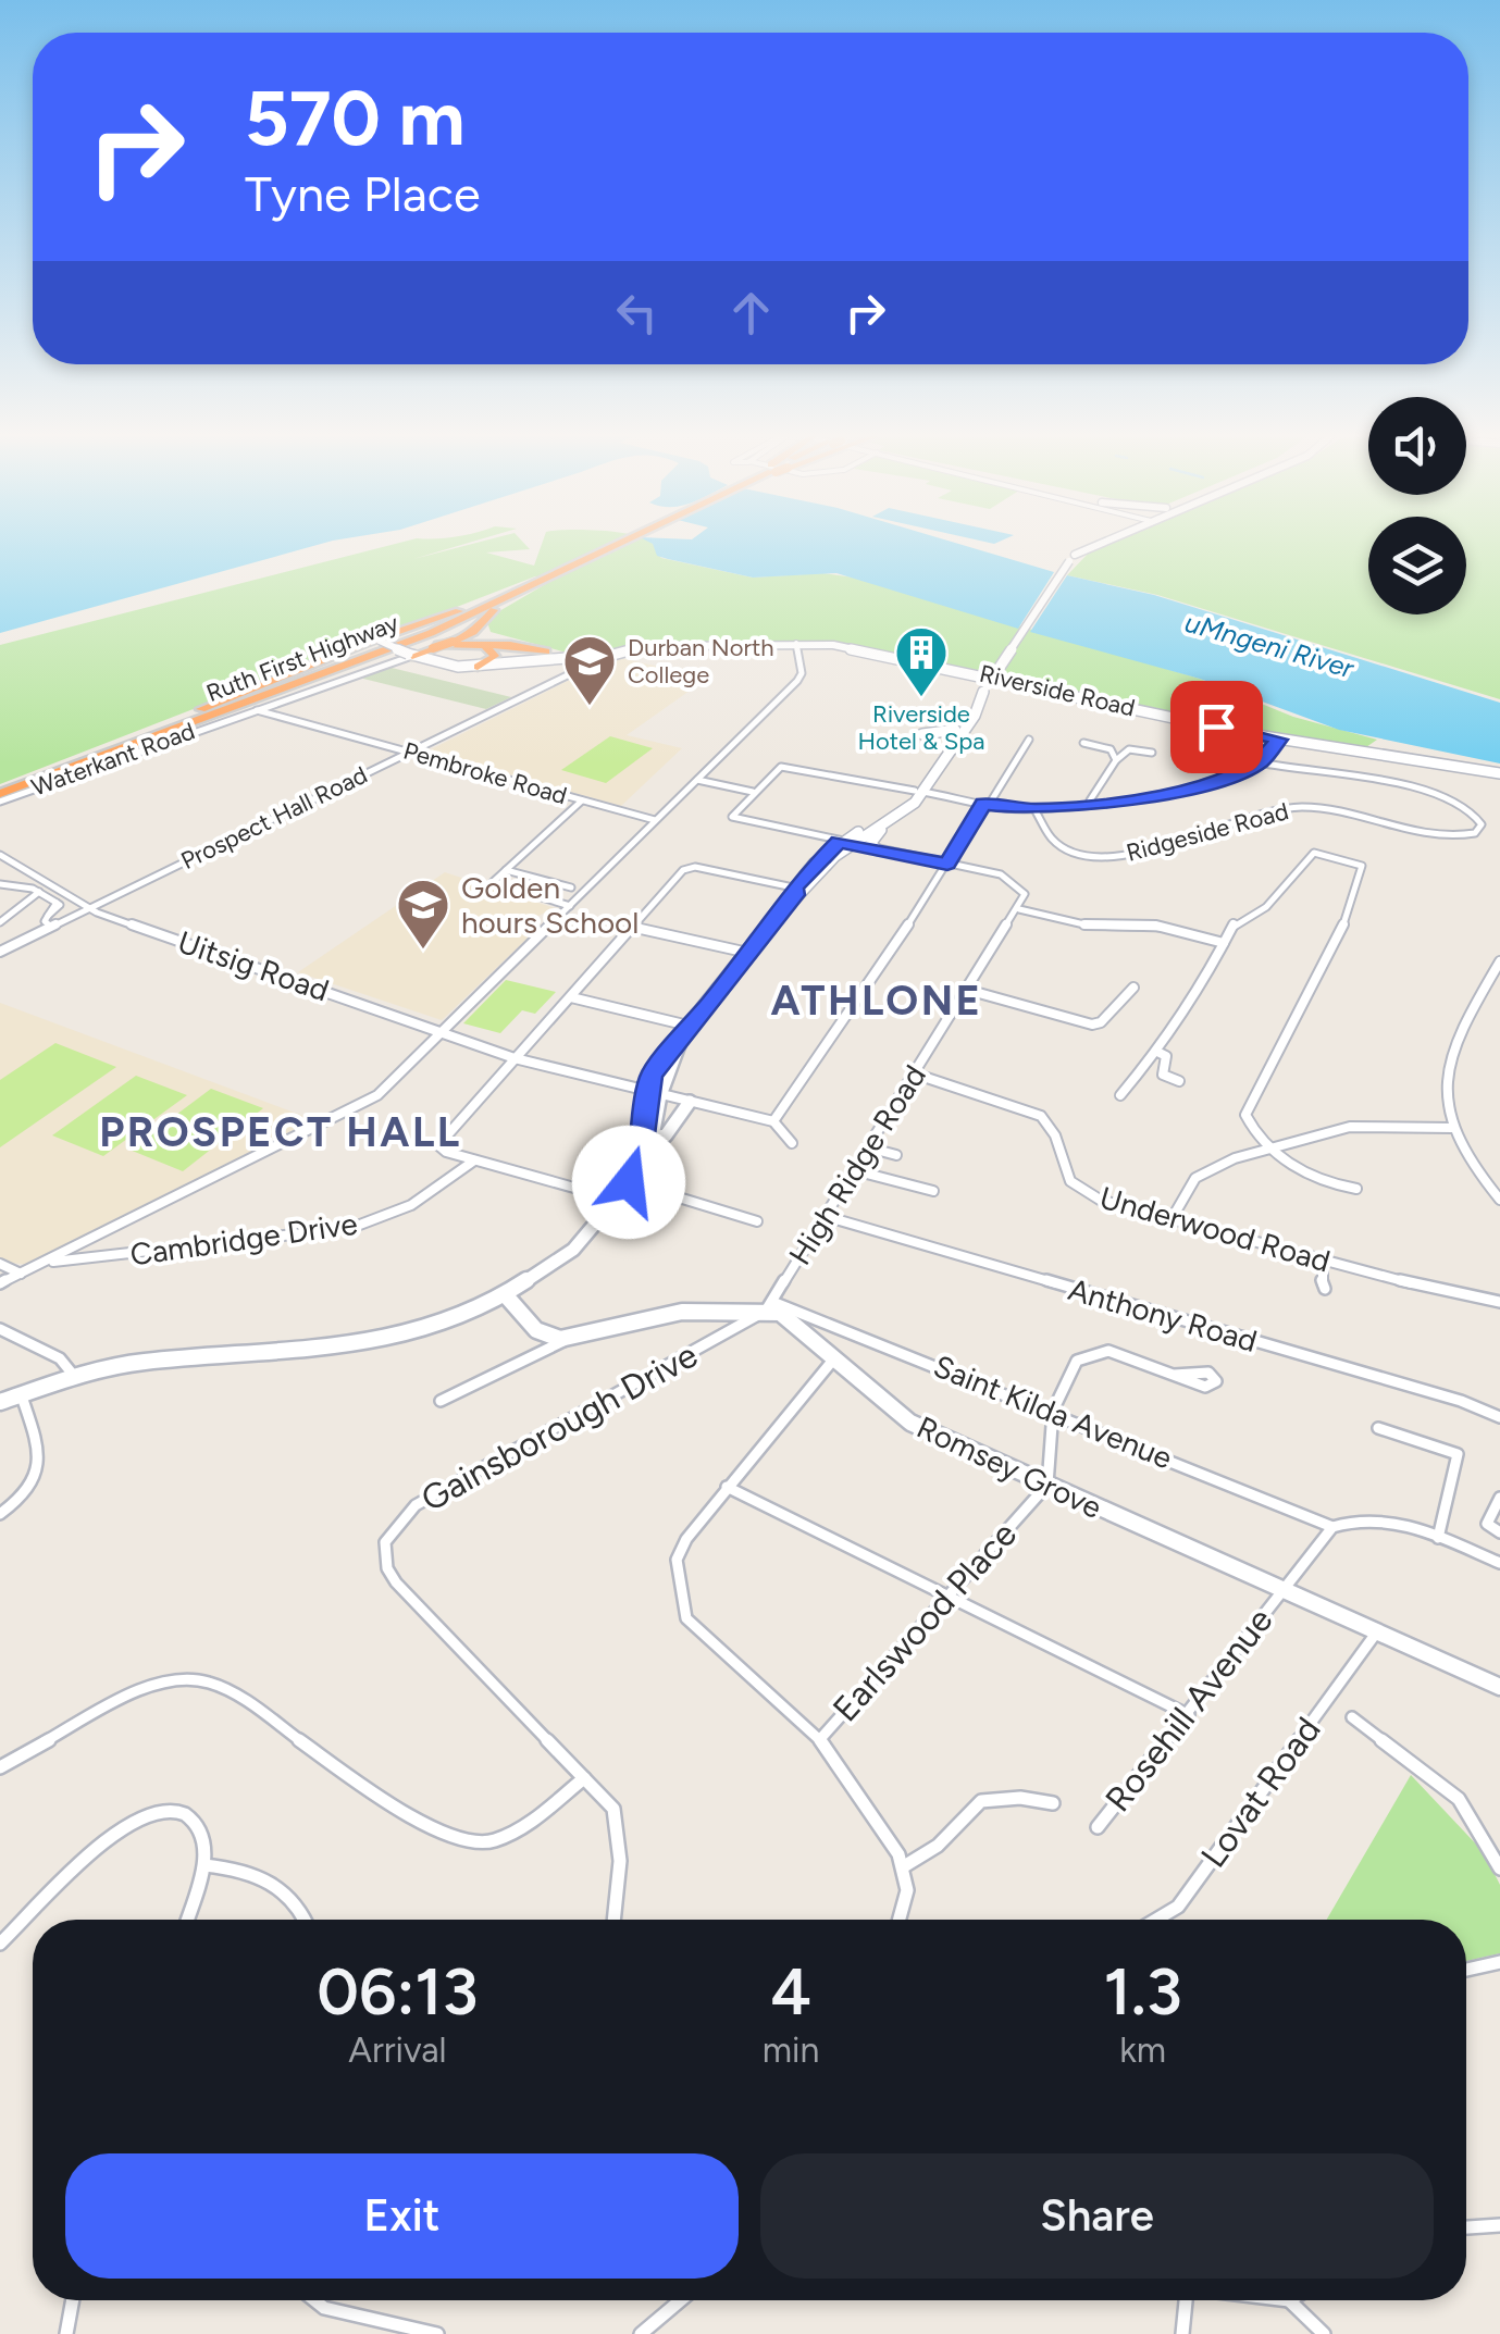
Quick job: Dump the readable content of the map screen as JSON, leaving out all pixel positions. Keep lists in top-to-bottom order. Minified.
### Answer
{"streets":{"highway":["Ruth First Highway"],"main road":["Riverside Road","Romsey Grove"],"street":["Pembroke Road","Prospect Hall Road","Ridgeside Road","Uitsig Road","High Ridge Road","Underwood Road","Cambridge Drive","Anthony Road","Saint Kilda Avenue","Gainsborough Drive","Earlswood Place","Rosehill Avenue","Lovat Road"]},"crossings":[["Ruth First Highway","Pembroke Road"],["Riverside Road","Prospect Hall Road"],["Pembroke Road","Prospect Hall Road"],["Prospect Hall Road","Uitsig Road"],["High Ridge Road","Underwood Road"],["High Ridge Road","Anthony Road"],["High Ridge Road","Saint Kilda Avenue"],["High Ridge Road","Gainsborough Drive"],["High Ridge Road","Romsey Grove"],["Saint Kilda Avenue","Gainsborough Drive"],["Saint Kilda Avenue","Romsey Grove"],["Saint Kilda Avenue","Rosehill Avenue"],["Gainsborough Drive","Romsey Grove"],["Romsey Grove","Earlswood Place"],["Romsey Grove","Rosehill Avenue"],["Romsey Grove","Lovat Road"]],"districts":["ATHLONE","PROSPECT HALL"],"water":["uMngeni River"],"places":{"building":["Riverside Hotel & Spa"],"school or university":["Durban North College","Golden hours School"]},"page":{"turn":["570 m","Tyne Place"],"eta":["06:13","Arrival","4","min","1.3","km"],"buttons":["Exit","Share"]}}
